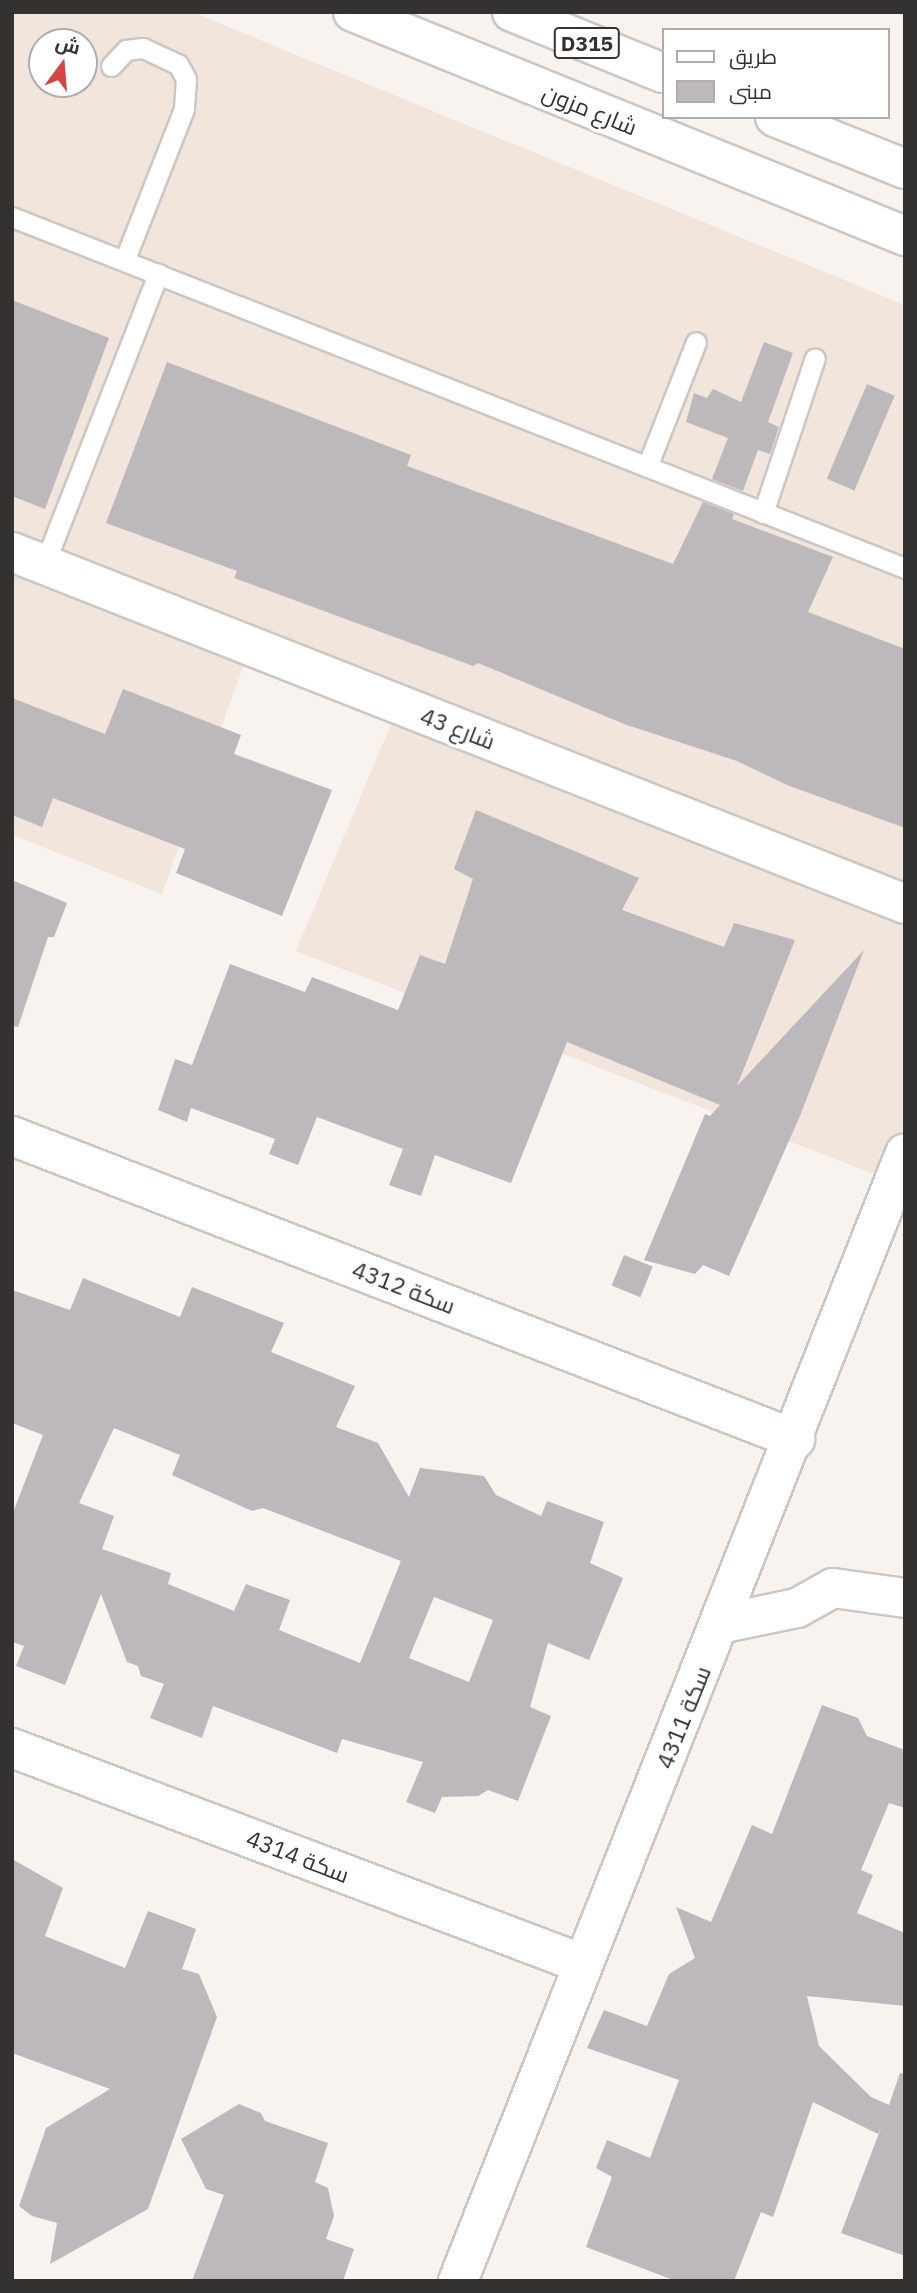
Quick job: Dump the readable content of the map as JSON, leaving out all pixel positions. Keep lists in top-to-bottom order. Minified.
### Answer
{"streets":{"street":["D315","شارع مزون","شارع 43","سكة 4312","سكة 4311","سكة 4314"]},"crossings":[["سكة 4312","سكة 4311"],["سكة 4311","سكة 4314"]],"legend":["طريق","مبنى"],"north":"top"}
